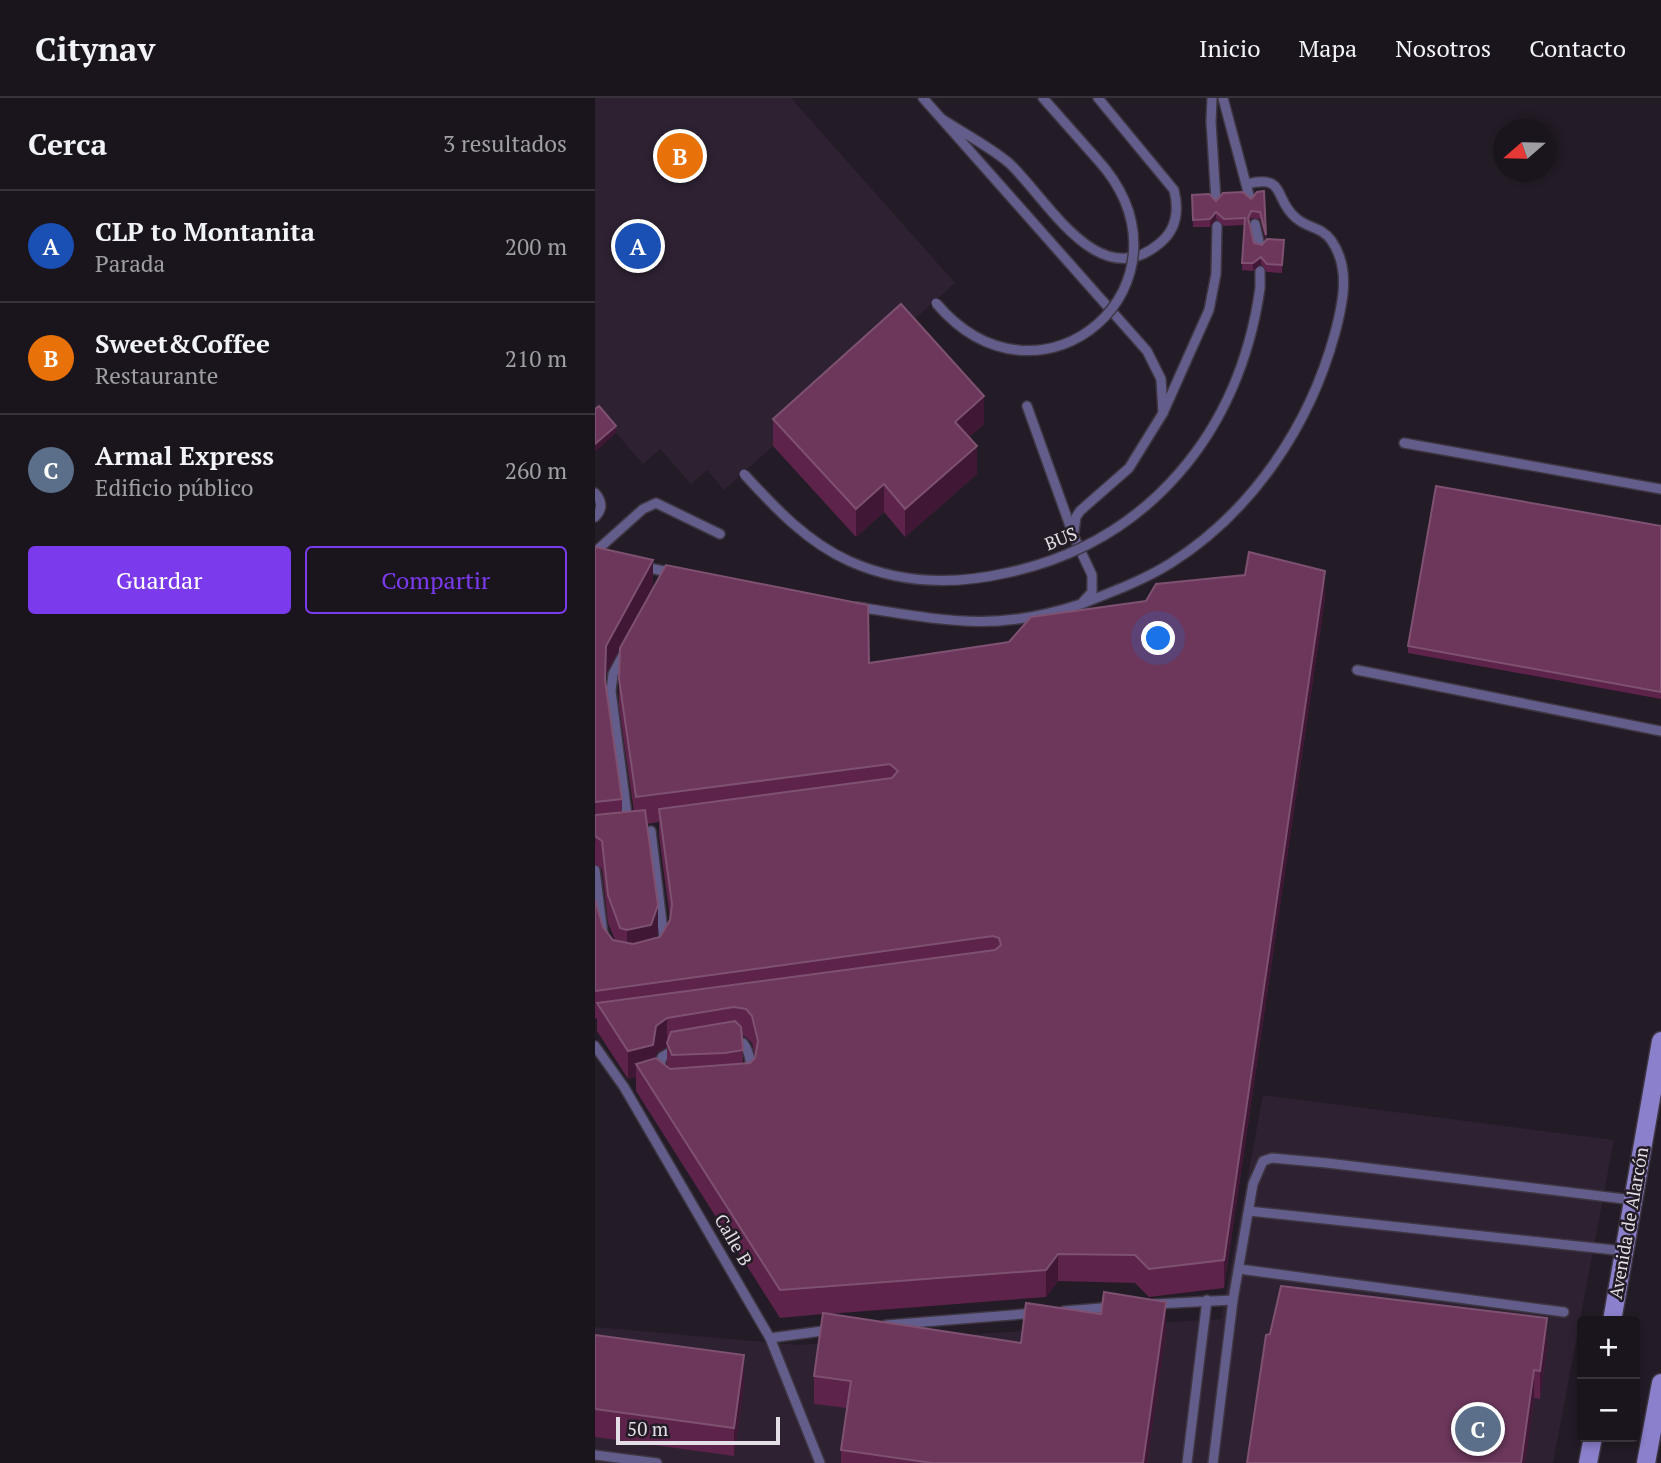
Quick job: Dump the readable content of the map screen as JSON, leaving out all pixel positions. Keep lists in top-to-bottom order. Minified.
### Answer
{"streets":{"main road":["Avenida de Alarcón"],"lane":["BUS","Calle B"]},"scale_bar":"50 m","north":"left","page":{"header":"Citynav","nav":["Inicio","Mapa","Nosotros","Contacto"],"heading":["Cerca","3 resultados"],"pins":["B","A","C"],"list":[{"mark":"A","name":"CLP to Montanita","note":"Parada","value":"200 m"},{"mark":"B","name":"Sweet&Coffee","note":"Restaurante","value":"210 m"},{"mark":"C","name":"Armal Express","note":"Edificio público","value":"260 m"}],"buttons":["Guardar","Compartir"],"map_buttons":["+","−"],"scale":"50 m"}}
